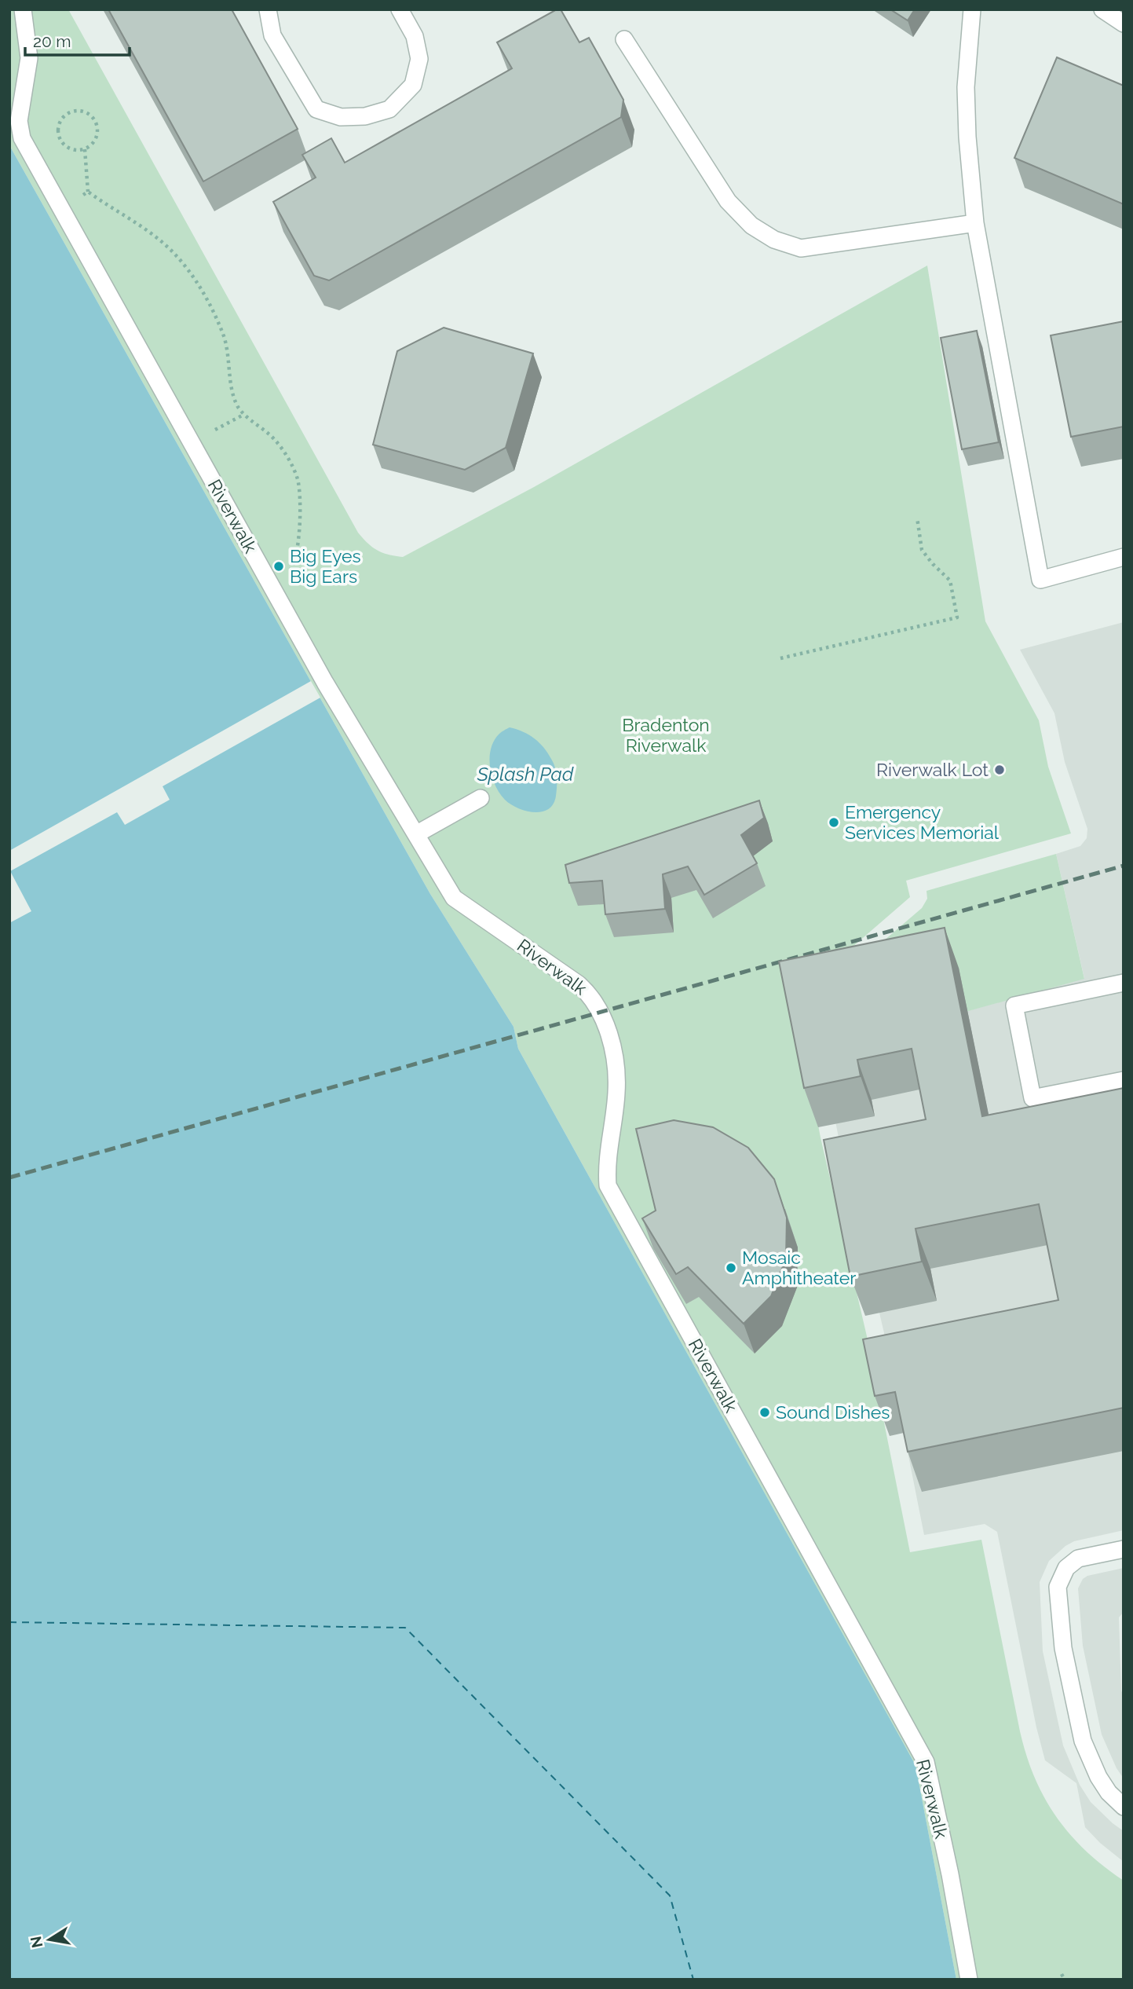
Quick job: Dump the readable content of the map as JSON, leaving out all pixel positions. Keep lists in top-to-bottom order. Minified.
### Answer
{"streets":{"street":["Riverwalk"]},"water":["Splash Pad"],"parks":["Bradenton Riverwalk"],"places":["Big Eyes Big Ears","Riverwalk Lot","Emergency Services Memorial","Mosaic Amphitheater","Sound Dishes"],"scale_bar":"20 m","north":"left"}
